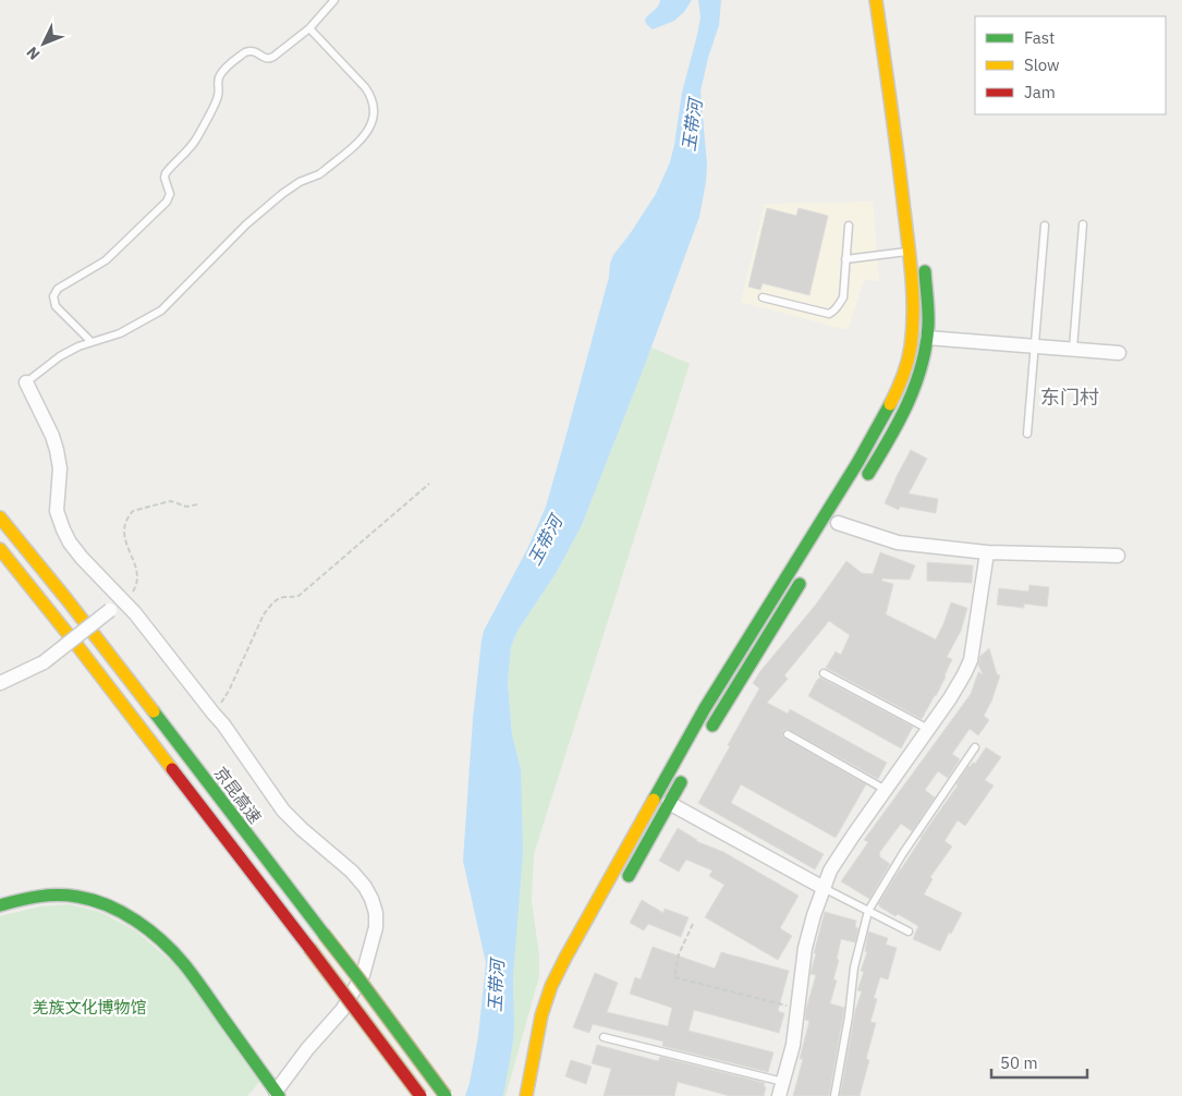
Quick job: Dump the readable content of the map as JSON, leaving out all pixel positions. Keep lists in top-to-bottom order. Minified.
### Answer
{"streets":{"main road":["京昆高速"]},"districts":["东门村"],"water":["玉带河"],"parks":["羌族文化博物馆"],"legend":["Fast","Slow","Jam"],"scale_bar":"50 m","north":"bottom left"}
